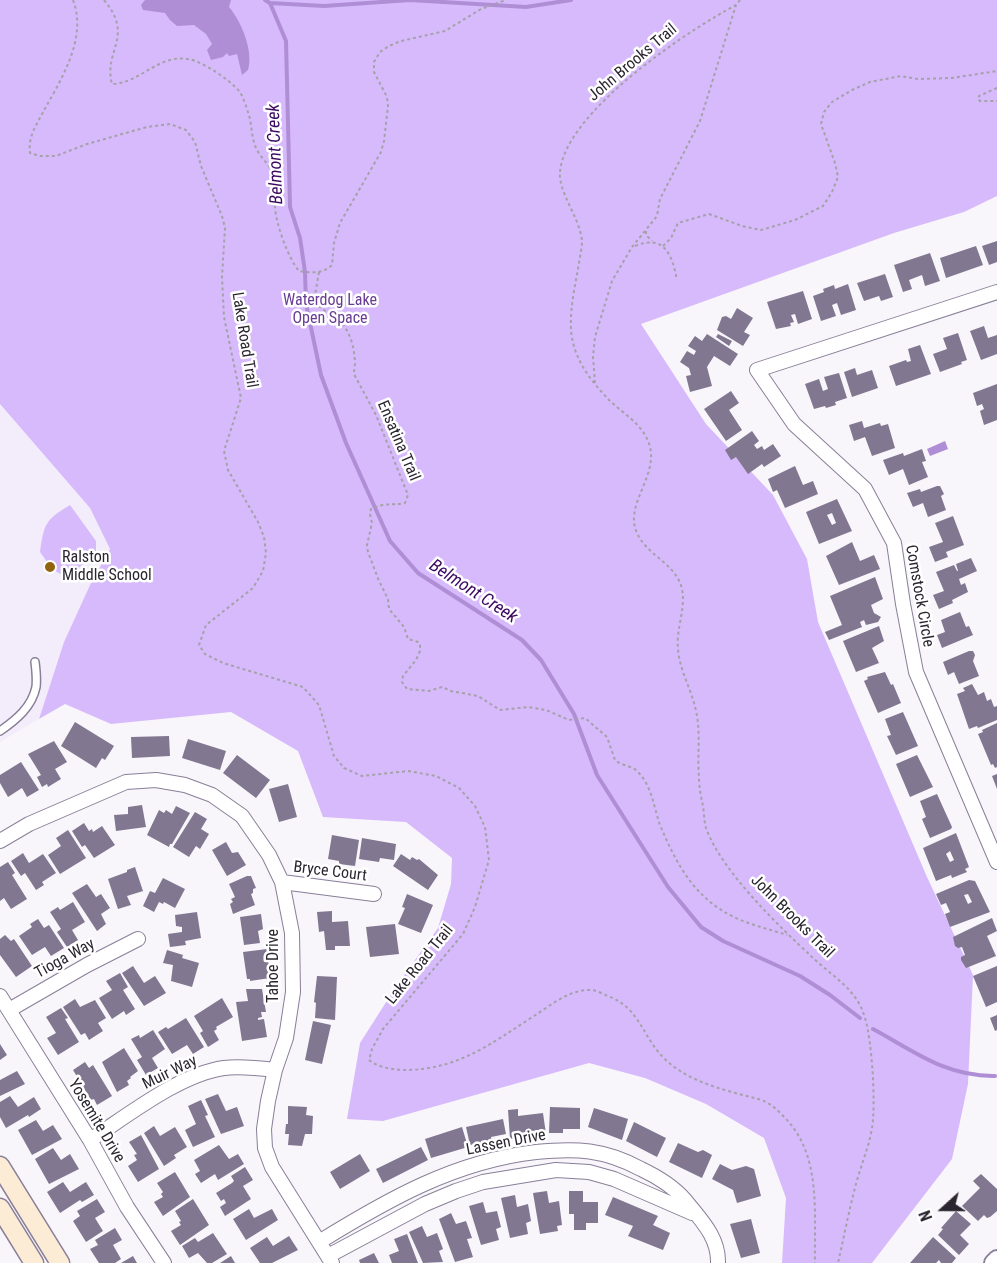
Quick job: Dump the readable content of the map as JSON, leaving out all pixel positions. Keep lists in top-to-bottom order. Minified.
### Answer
{"streets":{"street":["Comstock Circle","Bryce Court","Tioga Way","Tahoe Drive","Muir Way","Yosemite Drive","Lassen Drive"],"path":["John Brooks Trail","Lake Road Trail","Ensatina Trail"]},"crossings":[["John Brooks Trail","Ensatina Trail"],["Bryce Court","Tahoe Drive"],["Tioga Way","Yosemite Drive"],["Tahoe Drive","Muir Way"],["Tahoe Drive","Lassen Drive"],["Muir Way","Yosemite Drive"]],"water":["Belmont Creek"],"parks":["Waterdog Lake Open Space"],"places":["Ralston Middle School"],"north":"left"}
